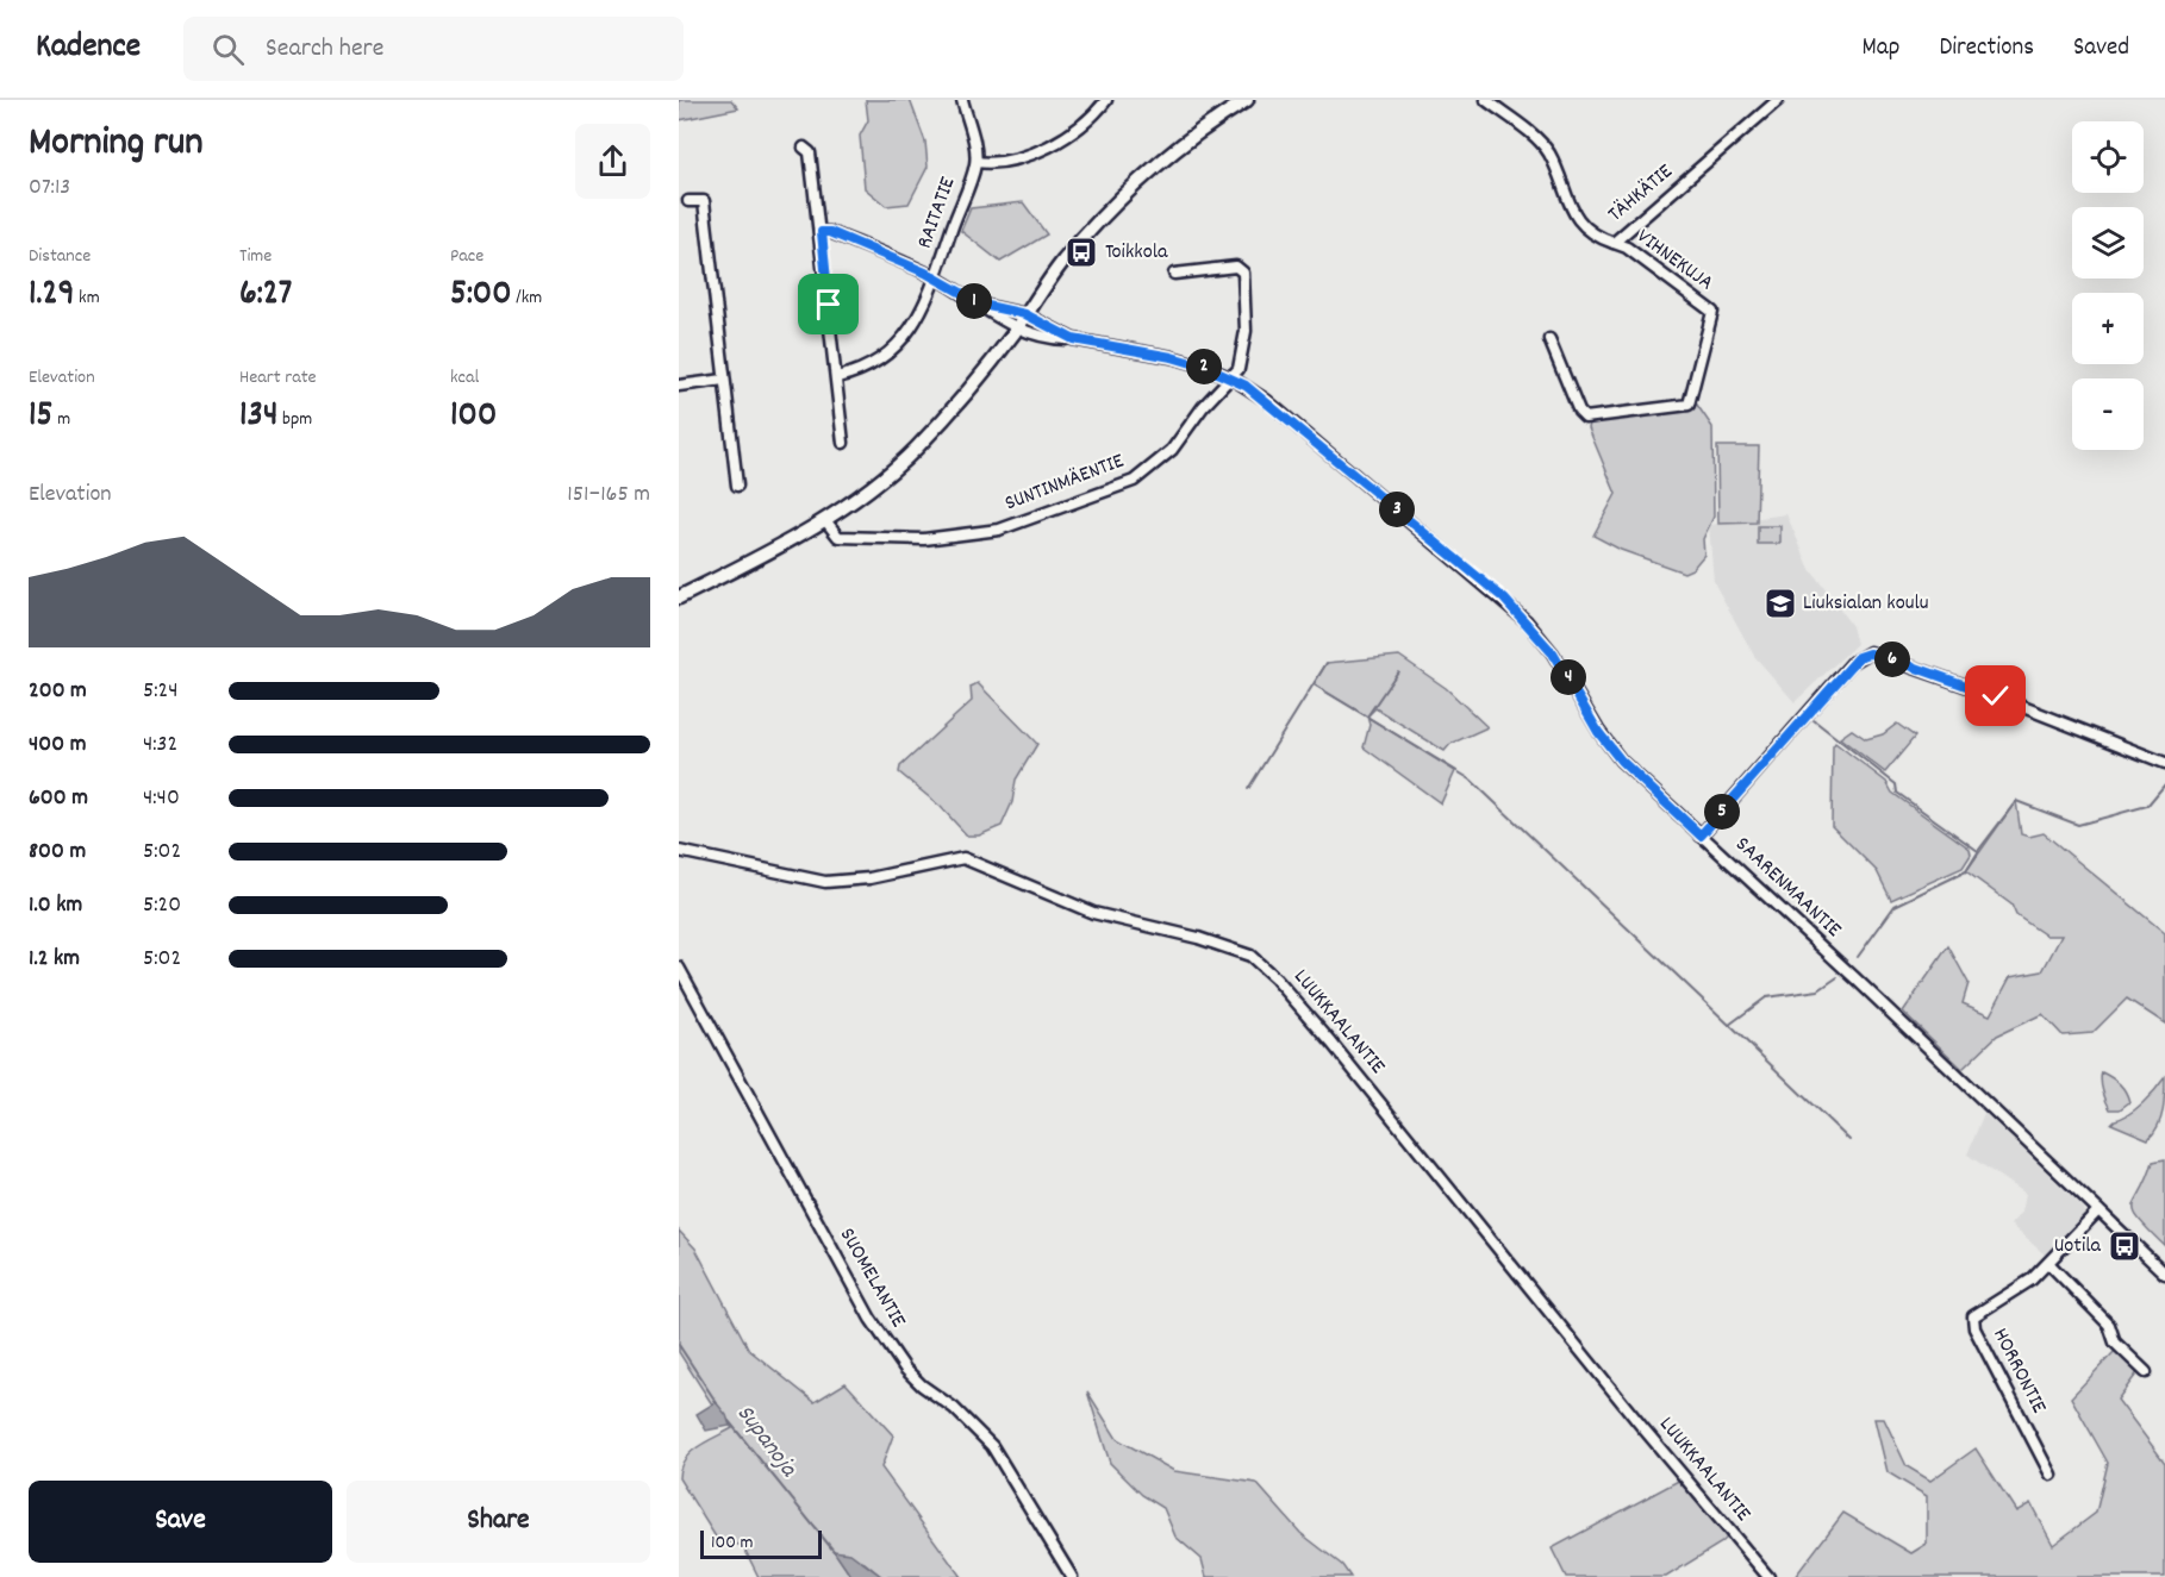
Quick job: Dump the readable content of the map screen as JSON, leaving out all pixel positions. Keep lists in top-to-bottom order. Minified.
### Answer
{"streets":{"street":["TÄHKÄTIE","RAITATIE","VIHNEKUJA","SUNTINMÄENTIE","SAARENMAANTIE","LUUKKAALANTIE","SUOMELANTIE","HORRONTIE"]},"crossings":[["TÄHKÄTIE","VIHNEKUJA"],["SUNTINMÄENTIE","SAARENMAANTIE"],["SAARENMAANTIE","HORRONTIE"]],"water":["Supanoja"],"places":{"bus stop":["Toikkola","Uotila"],"school or university":["Liuksialan koulu"]},"scale_bar":"100 m","page":{"header":"Kadence","search":"Search here","nav":["Map","Directions","Saved"],"heading":["Morning run","07:13"],"map_buttons":["+","−"],"stats":[["Distance","1.29 km"],["Time","6:27"],["Pace","5:00 /km"],["Elevation","15 m"],["Heart rate","134 bpm"],["kcal","100"]],"pins":["1","2","3","6","4","5"],"chart":["Elevation","151–165 m"],"list":[{"name":"200 m","note":"5:24"},{"name":"400 m","note":"4:32"},{"name":"600 m","note":"4:40"},{"name":"800 m","note":"5:02"},{"name":"1.0 km","note":"5:20"},{"name":"1.2 km","note":"5:02"}],"buttons":["Save","Share"],"scale":"100 m"}}
